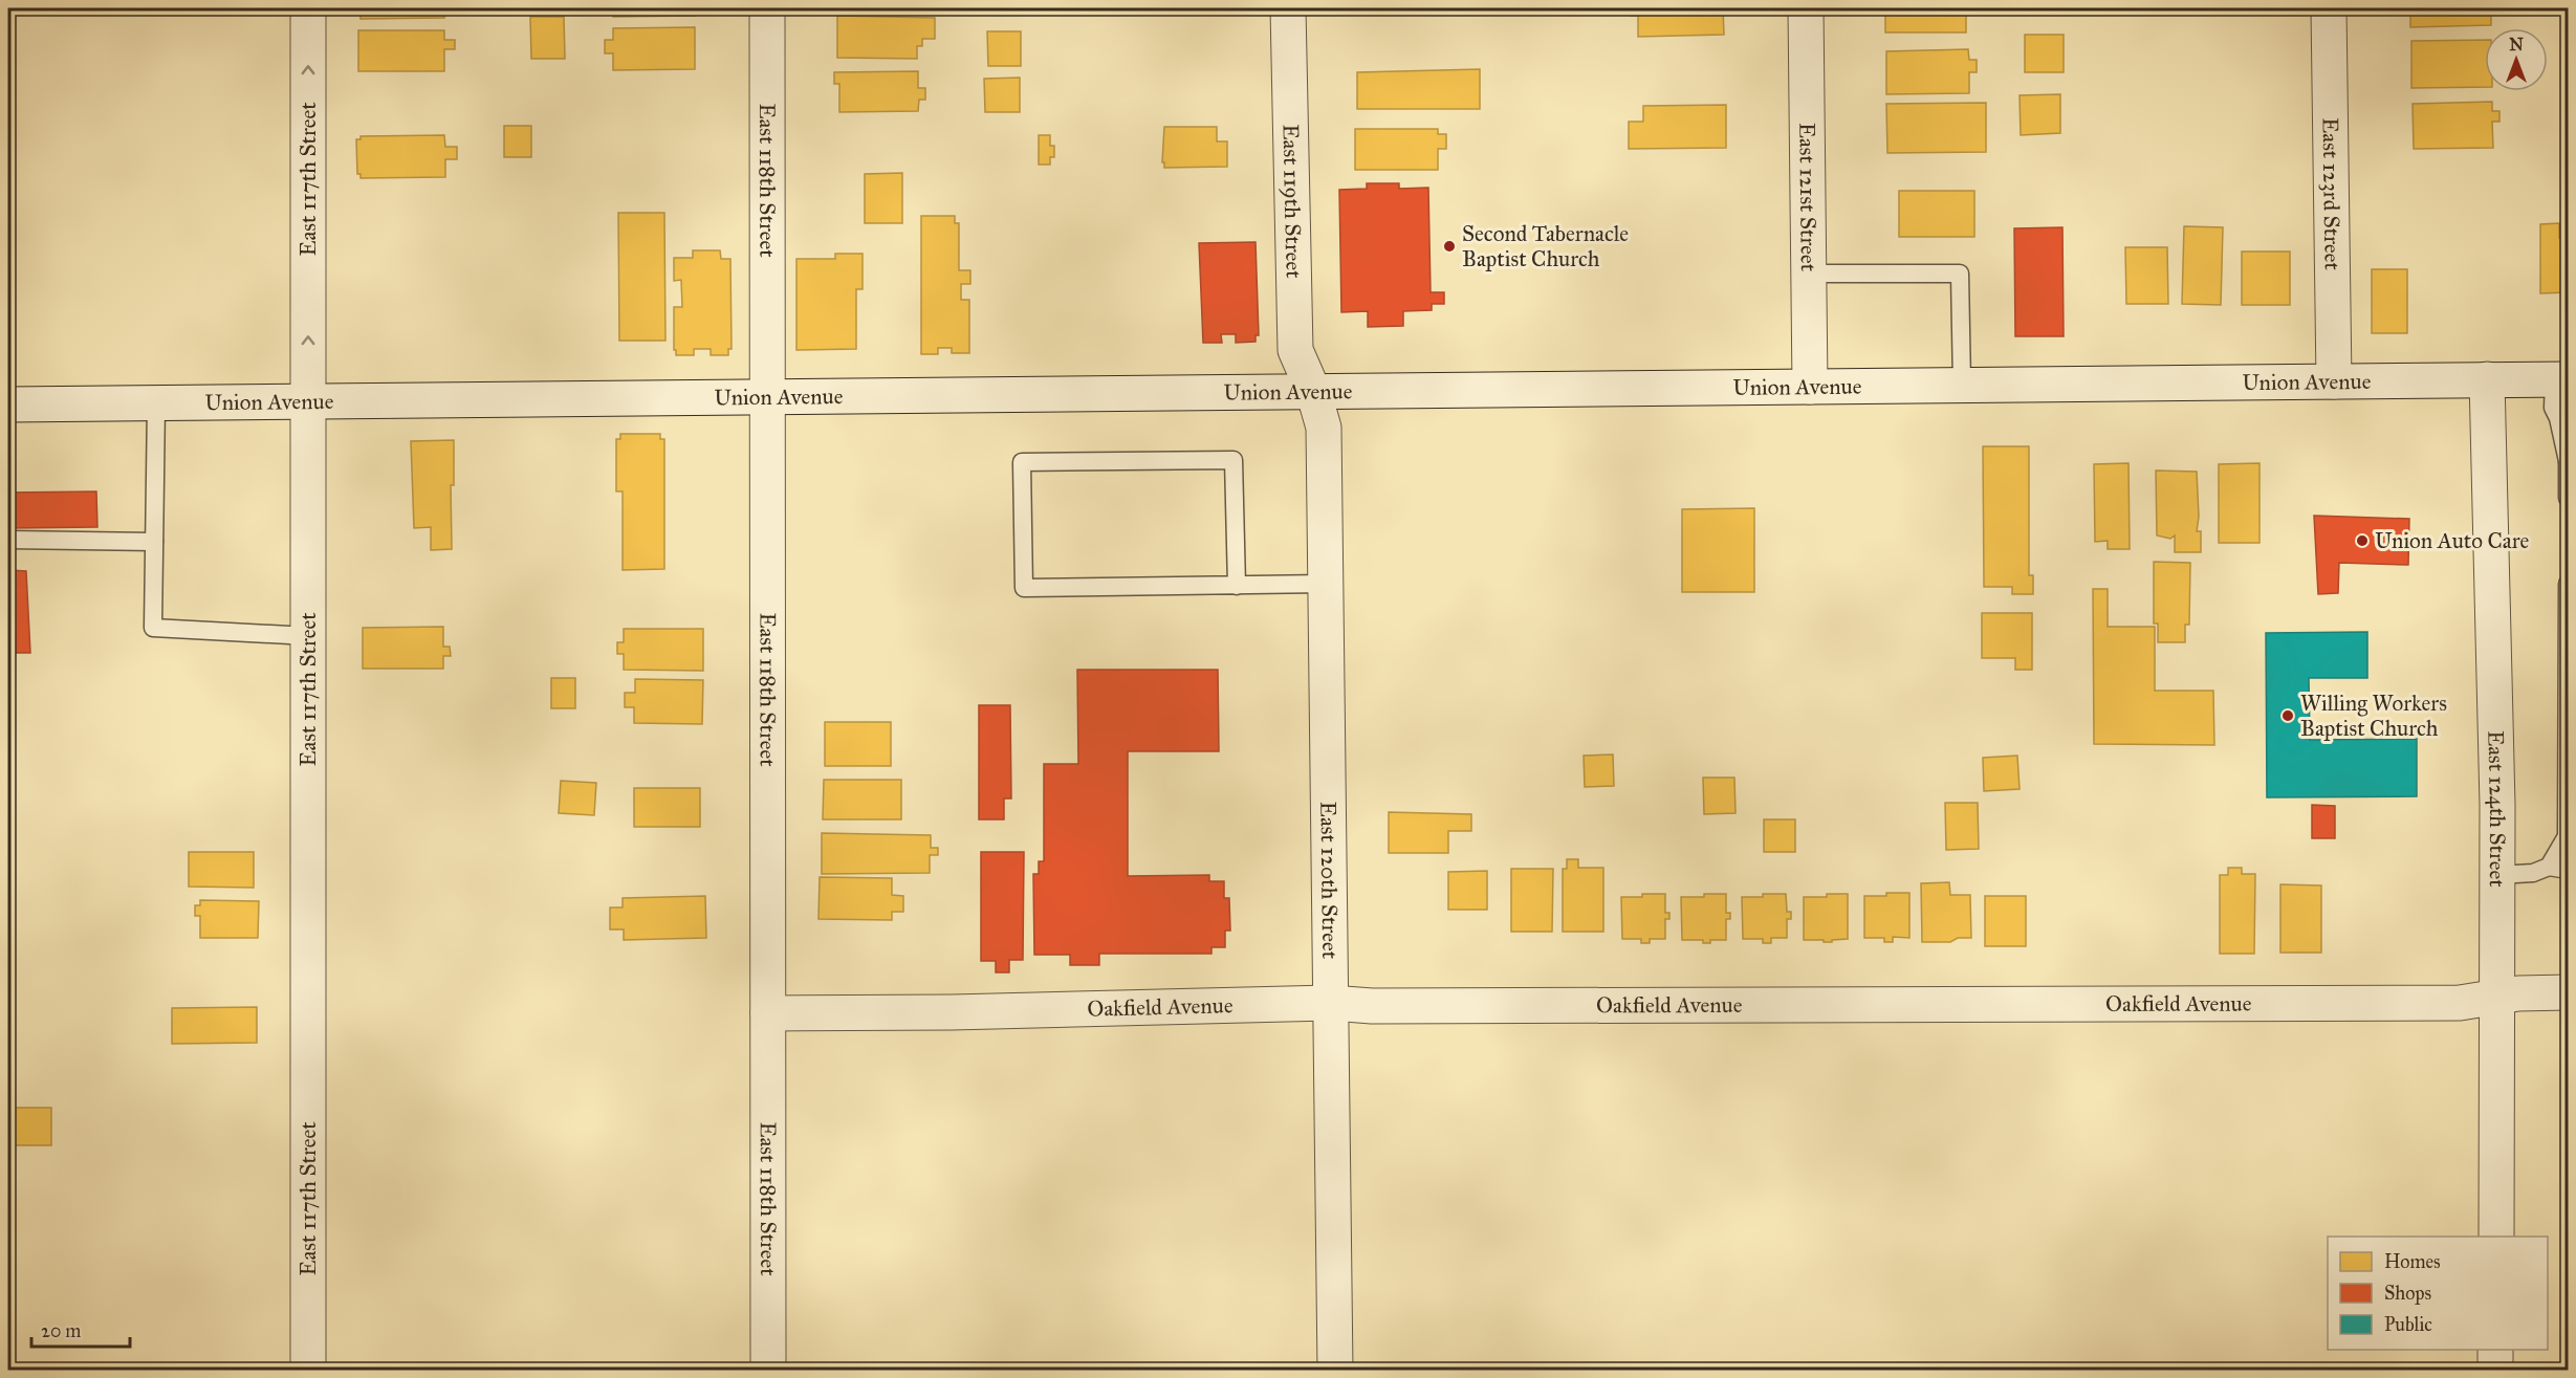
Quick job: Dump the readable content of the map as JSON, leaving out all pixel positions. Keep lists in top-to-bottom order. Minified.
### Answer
{"streets":{"street":["East 117th Street","East 118th Street","East 123rd Street","East 121st Street","East 119th Street","Union Avenue","East 124th Street","East 120th Street","Oakfield Avenue"]},"crossings":[["East 117th Street","Union Avenue"],["East 118th Street","Union Avenue"],["East 118th Street","Oakfield Avenue"],["East 123rd Street","Union Avenue"],["East 121st Street","Union Avenue"],["East 119th Street","Union Avenue"],["East 119th Street","East 120th Street"],["Union Avenue","East 124th Street"],["Union Avenue","East 120th Street"],["East 124th Street","Oakfield Avenue"],["East 120th Street","Oakfield Avenue"]],"places":["Second Tabernacle Baptist Church","Union Auto Care","Willing Workers Baptist Church"],"legend":["Homes","Shops","Public"],"scale_bar":"20 m","north":"top"}
